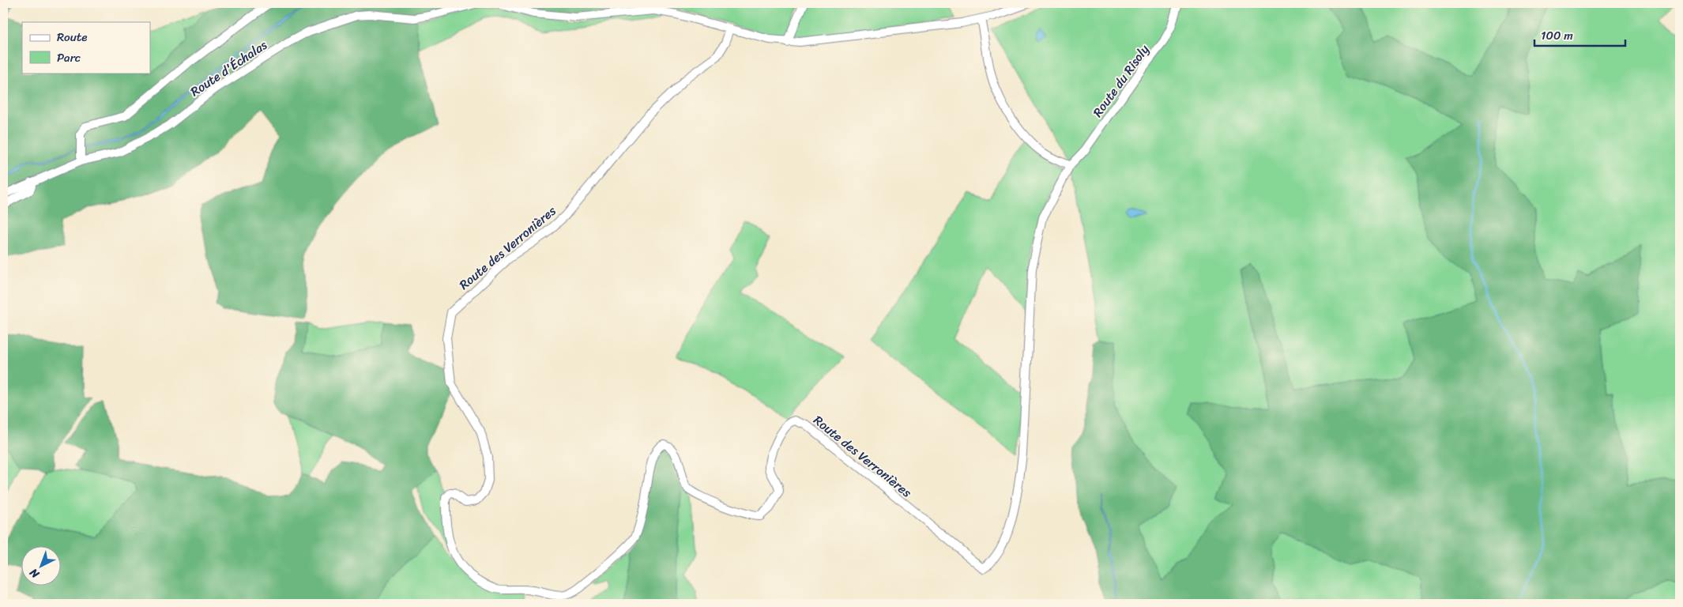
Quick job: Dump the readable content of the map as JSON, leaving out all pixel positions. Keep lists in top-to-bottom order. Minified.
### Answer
{"streets":{"street":["Route d'Échalas","Route du Risoly","Route des Verronières"]},"crossings":[["Route du Risoly","Route des Verronières"]],"legend":["Route","Parc"],"scale_bar":"100 m","north":"bottom left"}
